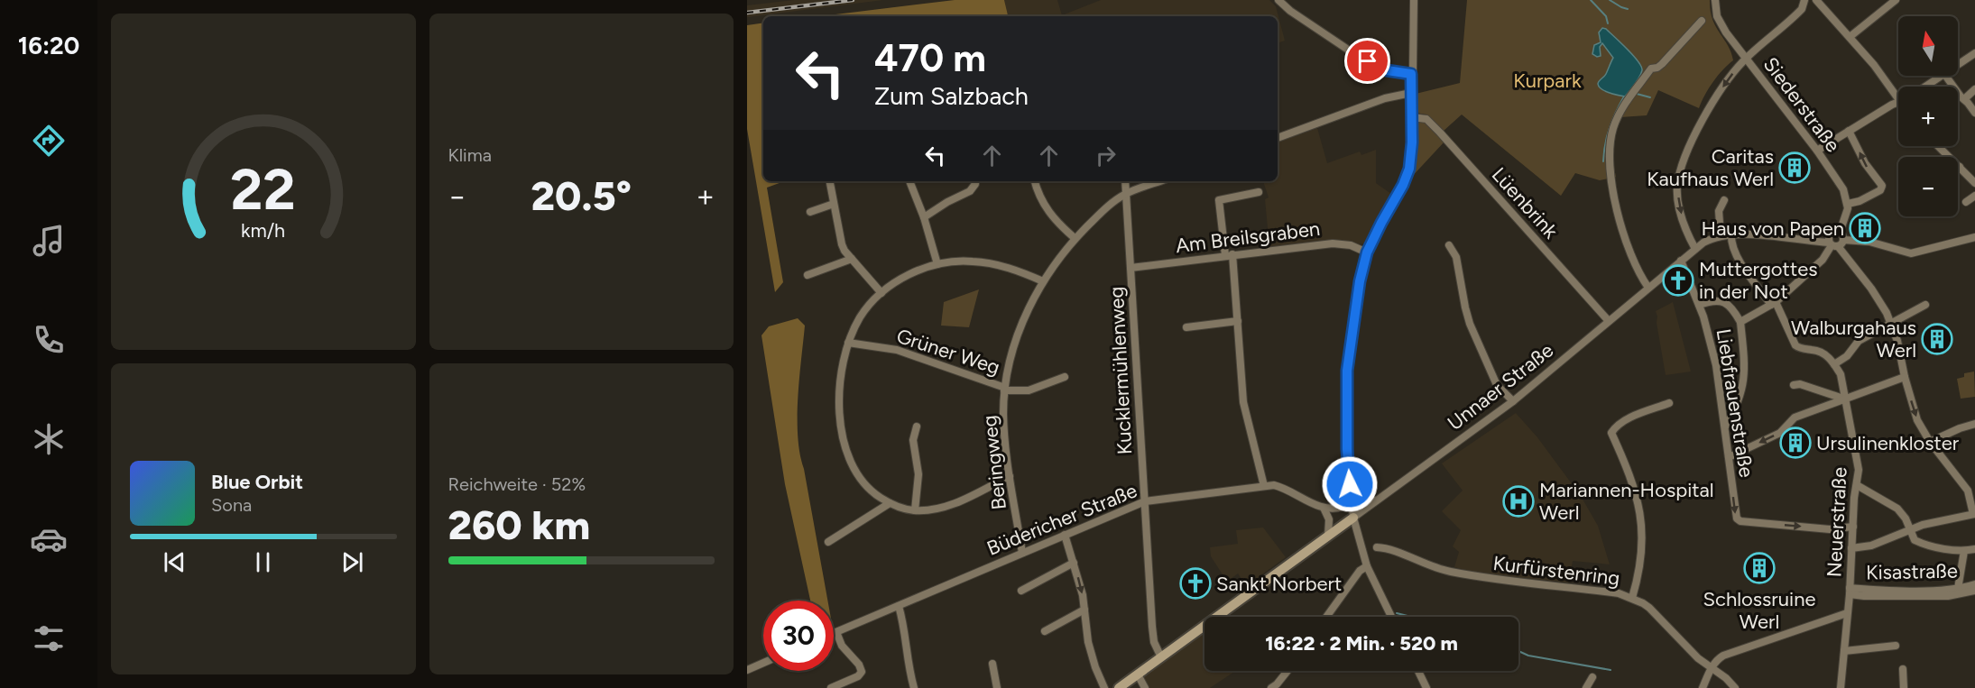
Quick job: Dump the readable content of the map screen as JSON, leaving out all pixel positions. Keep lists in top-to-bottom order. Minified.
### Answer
{"streets":{"street":["Siederstraße","Lüenbrink","Am Breilsgraben","Grüner Weg","Kucklermühlenweg","Unnaer Straße","Liebfrauenstraße","Beringweg","Büdericher Straße","Neuerstraße","Kurfürstenring","Kisastraße"]},"crossings":[["Lüenbrink","Unnaer Straße"],["Am Breilsgraben","Kucklermühlenweg"],["Grüner Weg","Beringweg"],["Kucklermühlenweg","Unnaer Straße"],["Kucklermühlenweg","Beringweg"],["Kucklermühlenweg","Büdericher Straße"],["Unnaer Straße","Liebfrauenstraße"],["Liebfrauenstraße","Neuerstraße"],["Beringweg","Büdericher Straße"],["Neuerstraße","Kisastraße"]],"parks":["Kurpark"],"places":{"building":["Caritas Kaufhaus Werl","Haus von Papen","Walburgahaus Werl","Ursulinenkloster","Schlossruine Werl"],"church":["Muttergottes in der Not","Sankt Norbert"],"hospital":["Mariannen-Hospital Werl"]},"north":"top","page":{"tabs":"16:20","tile":["Klima",["Reichweite · 52%","260 km"]],"map_buttons":["+","−"],"turn":["470 m","Zum Salzbach"],"heat":["−","20.5°","+"],"song":["Blue Orbit","Sona"],"limit":"30","trip":"16:22 · 2 Min. · 520 m","gauge":["22","km/h"]}}
